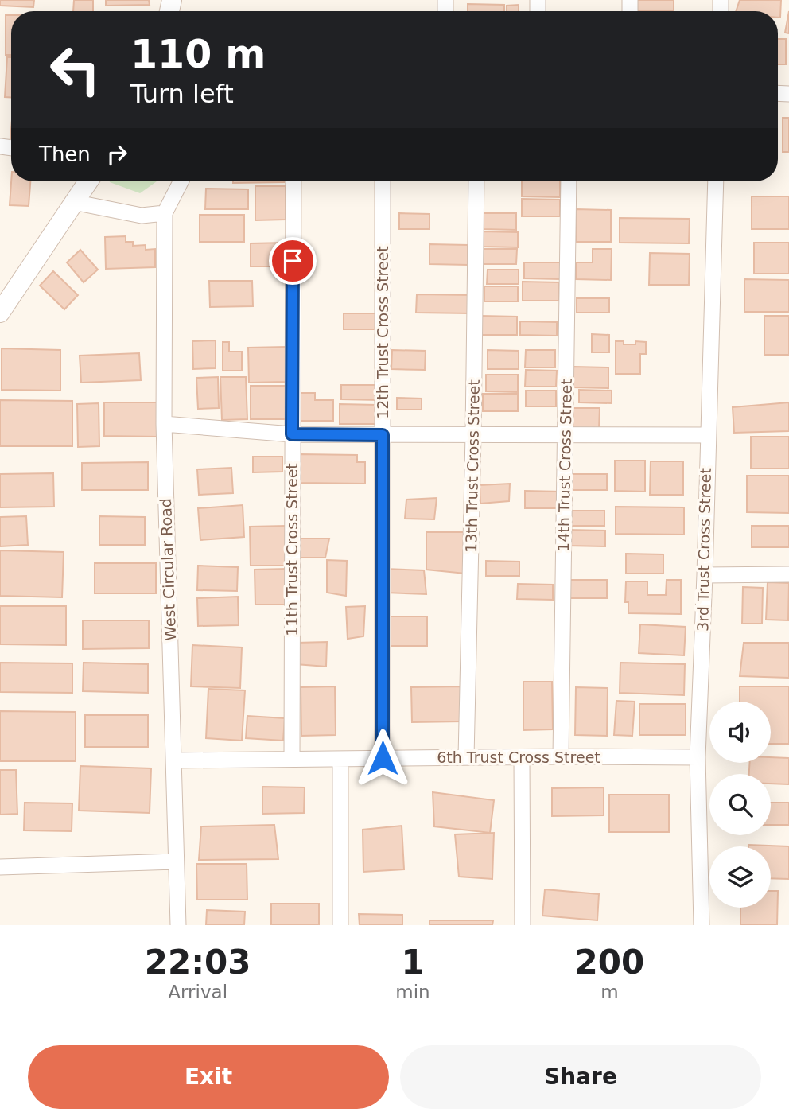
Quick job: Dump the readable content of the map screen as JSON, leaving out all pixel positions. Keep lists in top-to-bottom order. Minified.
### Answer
{"streets":{"street":["12th Trust Cross Street","14th Trust Cross Street","13th Trust Cross Street","11th Trust Cross Street","3rd Trust Cross Street","West Circular Road","6th Trust Cross Street"]},"crossings":[["12th Trust Cross Street","6th Trust Cross Street"],["14th Trust Cross Street","6th Trust Cross Street"],["13th Trust Cross Street","6th Trust Cross Street"],["11th Trust Cross Street","6th Trust Cross Street"],["3rd Trust Cross Street","6th Trust Cross Street"],["West Circular Road","6th Trust Cross Street"]],"page":{"turn":["110 m","Turn left"],"then":"Then","eta":["22:03","Arrival","1","min","200","m"],"buttons":["Exit","Share"]}}
